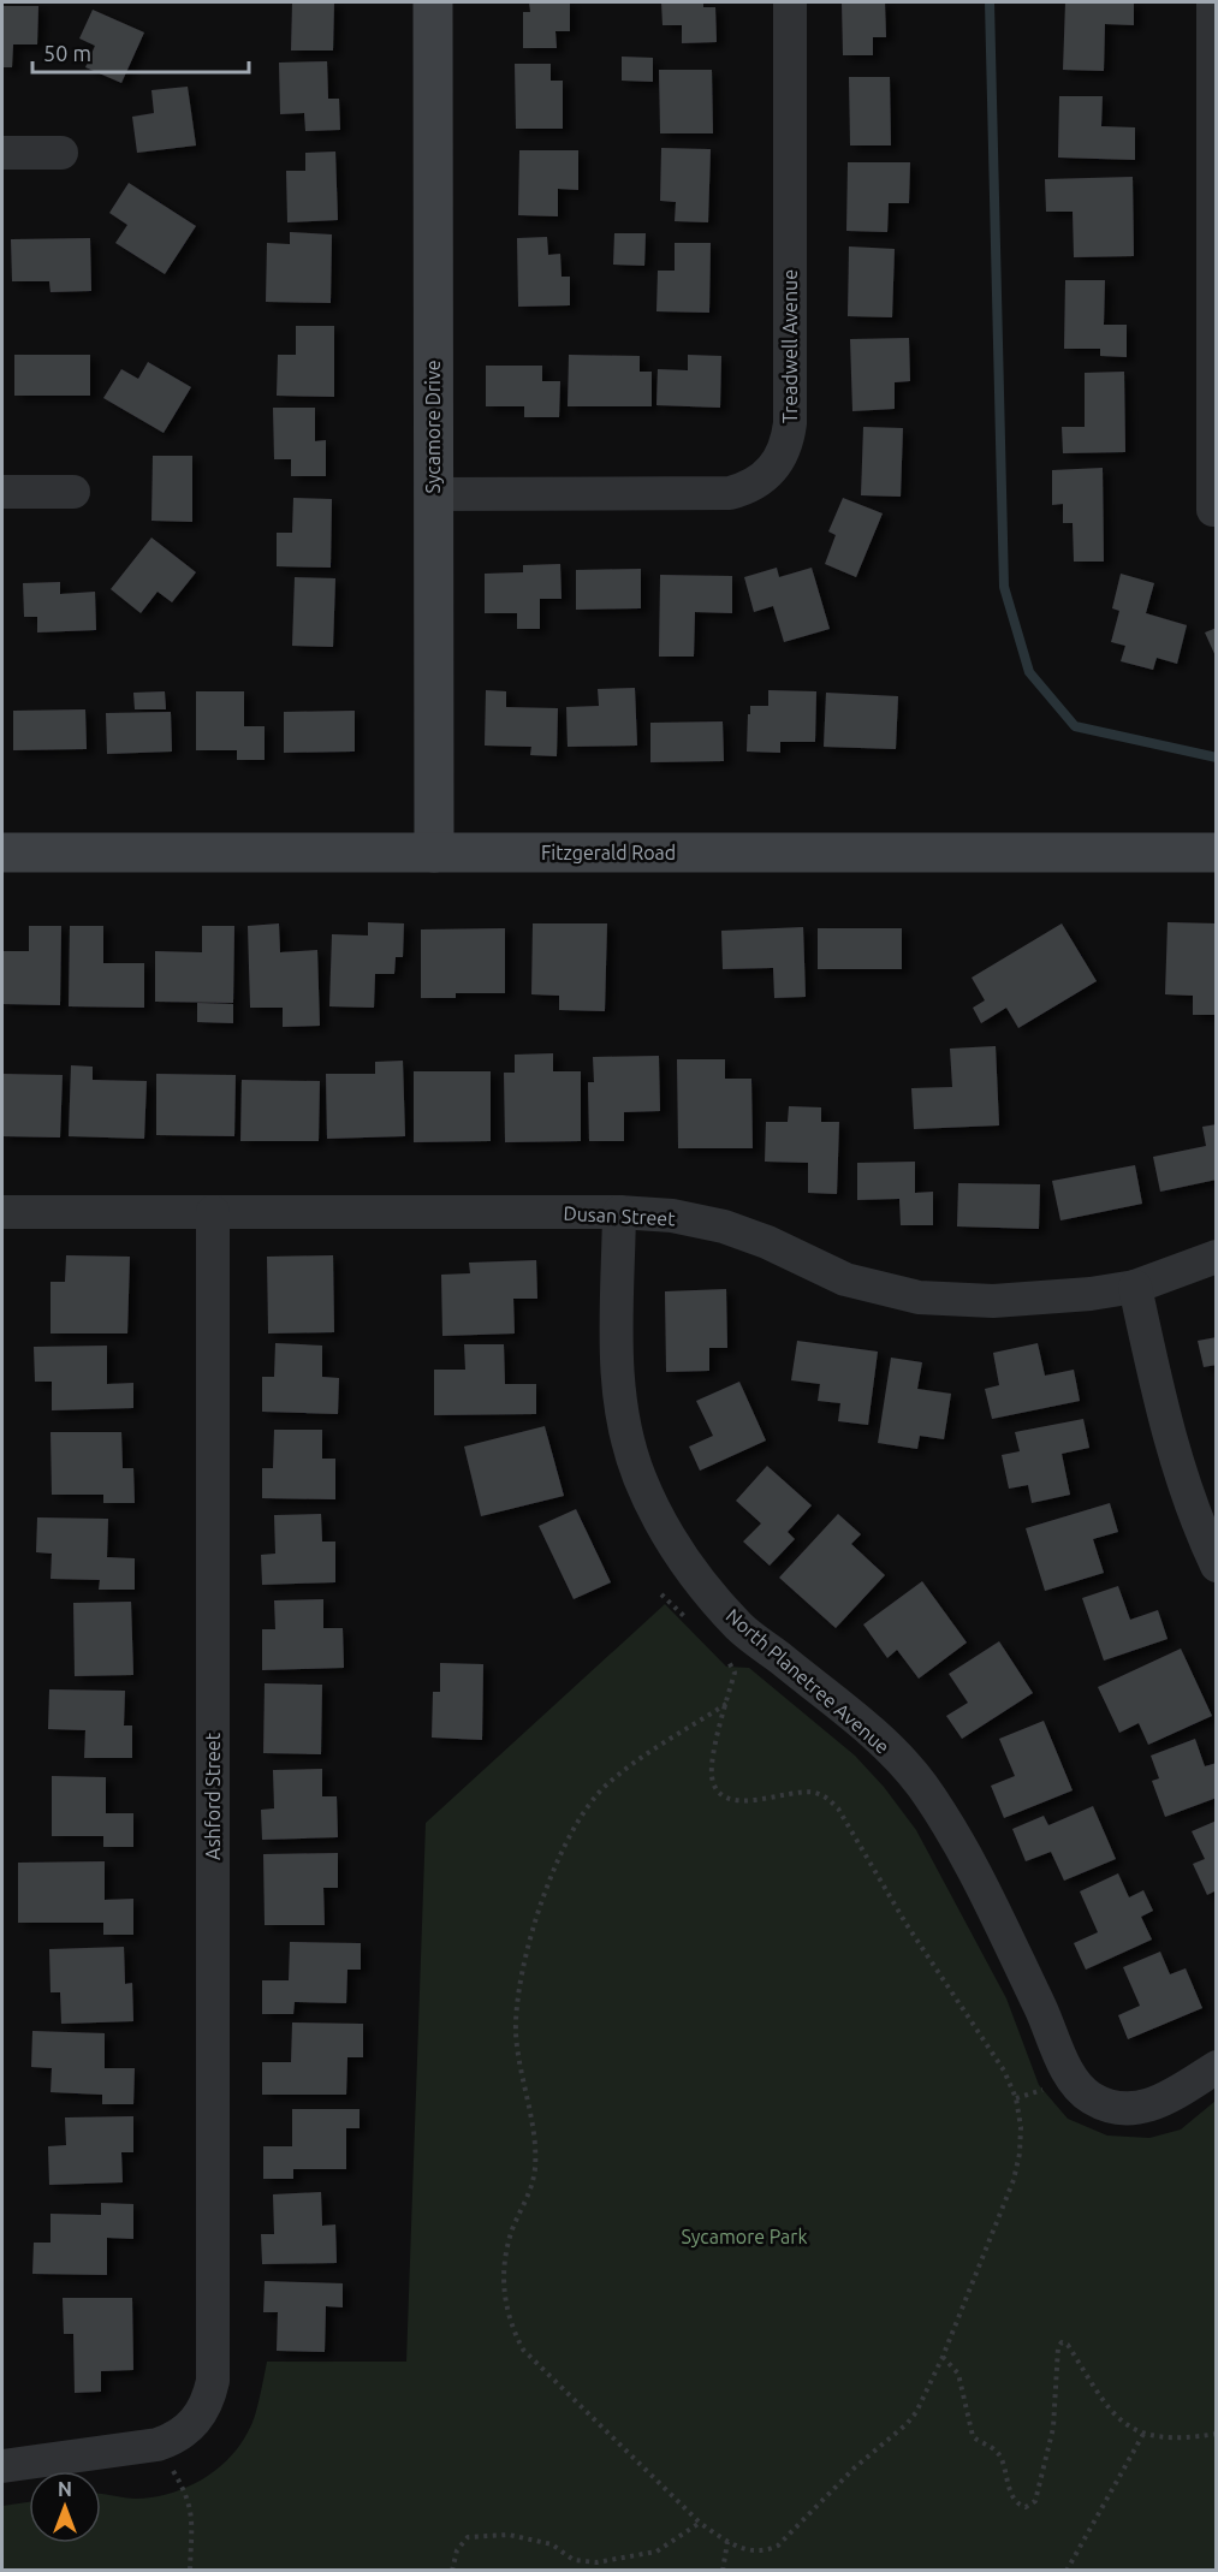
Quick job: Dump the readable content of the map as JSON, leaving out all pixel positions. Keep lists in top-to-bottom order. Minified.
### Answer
{"streets":{"main road":["Sycamore Drive","Fitzgerald Road"],"street":["Treadwell Avenue","Dusan Street","North Planetree Avenue","Ashford Street"]},"crossings":[["Treadwell Avenue","Sycamore Drive"],["Sycamore Drive","Fitzgerald Road"],["Dusan Street","North Planetree Avenue"],["Dusan Street","Ashford Street"]],"parks":["Sycamore Park"],"scale_bar":"50 m","north":"top"}
